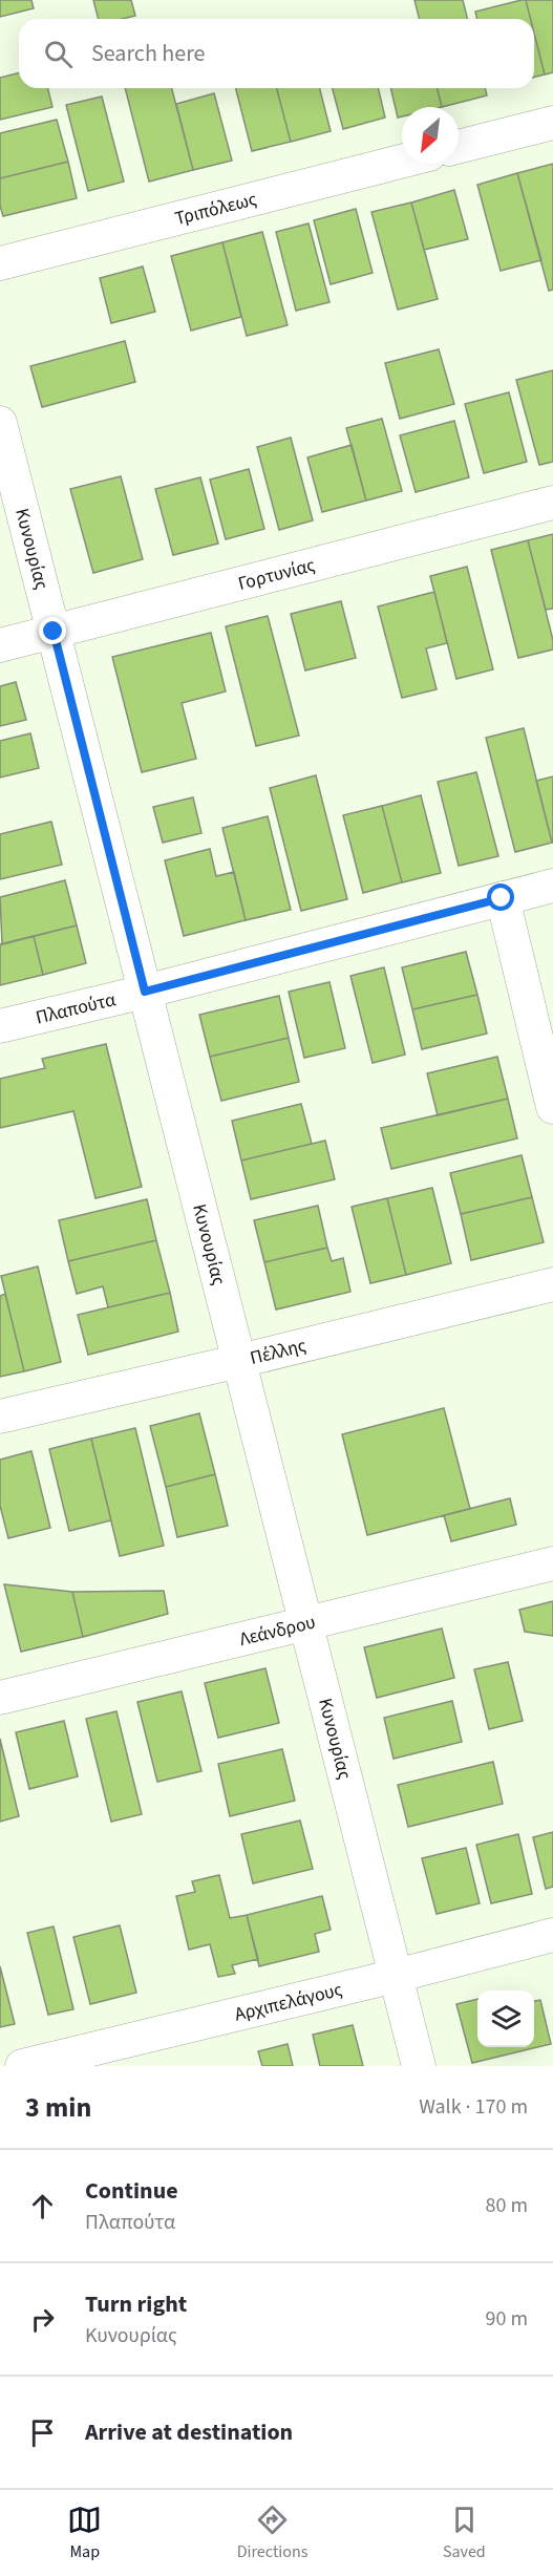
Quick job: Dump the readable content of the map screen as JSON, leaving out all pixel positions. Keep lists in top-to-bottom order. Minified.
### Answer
{"streets":{"street":["Τριπόλεως","Κυνουρίας","Γορτυνίας","Πλαπούτα","Πέλλης","Λεάνδρου","Αρχιπελάγους"]},"crossings":[["Κυνουρίας","Γορτυνίας"],["Κυνουρίας","Πλαπούτα"],["Κυνουρίας","Πέλλης"],["Κυνουρίας","Λεάνδρου"],["Κυνουρίας","Αρχιπελάγους"]],"north":"bottom left","page":{"search":"Search here","heading":["3 min","Walk · 170 m"],"list":[["Continue","Πλαπούτα","80 m"],["Turn right","Κυνουρίας","90 m"],"Arrive at destination"],"nav":["Map","Directions","Saved"]}}
